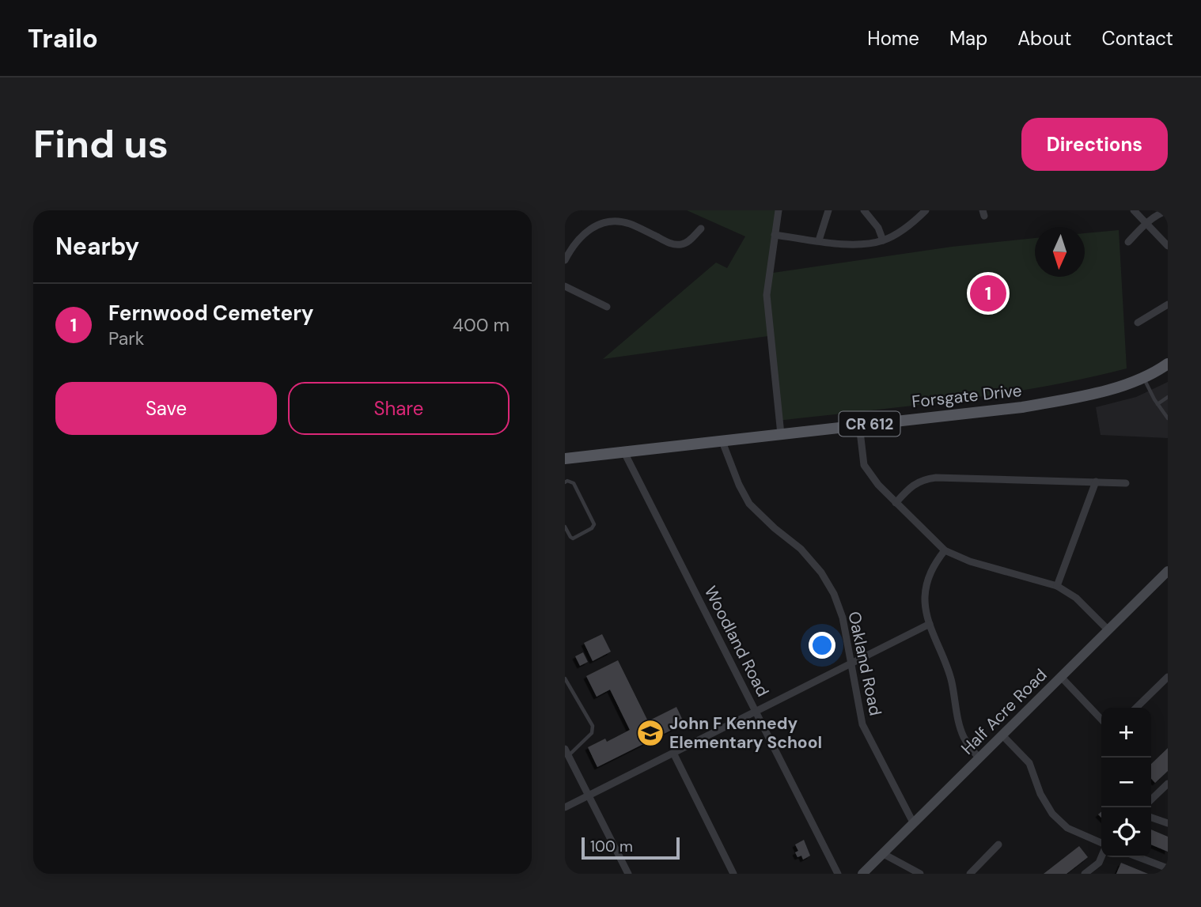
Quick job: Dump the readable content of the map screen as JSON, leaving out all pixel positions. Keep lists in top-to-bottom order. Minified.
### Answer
{"streets":{"main road":["Forsgate Drive","CR 612"],"street":["Woodland Road","Oakland Road","Half Acre Road"]},"crossings":[["Forsgate Drive","Woodland Road"],["Forsgate Drive","Oakland Road"],["Oakland Road","Half Acre Road"]],"places":{"school or university":["John F Kennedy Elementary School"]},"scale_bar":"100 m","north":"bottom","page":{"header":"Trailo","nav":["Home","Map","About","Contact"],"buttons":["Directions",["Save","Share"]],"title":"Find us","heading":"Nearby","pins":"1","list":[{"mark":"1","name":"Fernwood Cemetery","note":"Park","value":"400 m"}],"map_buttons":["+","−"],"scale":"100 m"}}
